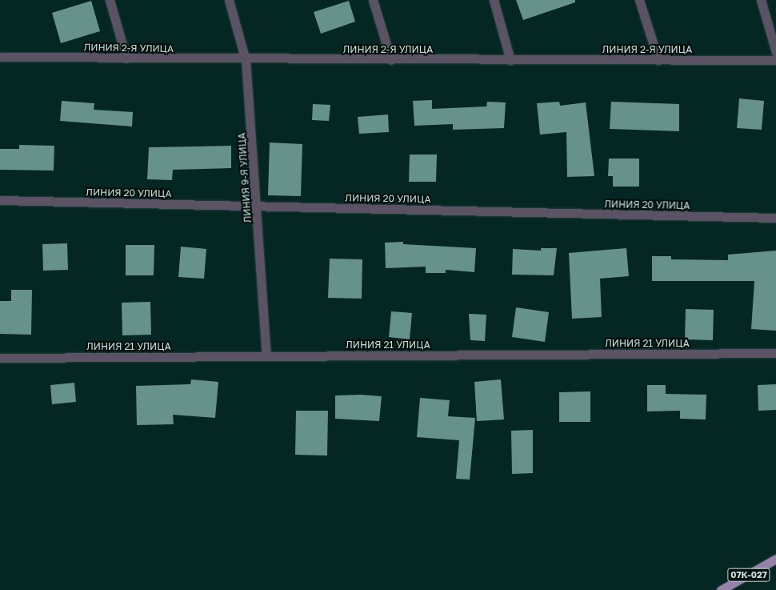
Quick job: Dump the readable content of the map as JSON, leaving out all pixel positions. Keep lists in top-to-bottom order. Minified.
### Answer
{"streets":{"main road":["07К-027"],"street":["ЛИНИЯ 2-Я УЛИЦА","ЛИНИЯ 9-Я УЛИЦА","ЛИНИЯ 20 УЛИЦА","ЛИНИЯ 21 УЛИЦА"]},"crossings":[["ЛИНИЯ 2-Я УЛИЦА","ЛИНИЯ 9-Я УЛИЦА"],["ЛИНИЯ 9-Я УЛИЦА","ЛИНИЯ 20 УЛИЦА"],["ЛИНИЯ 9-Я УЛИЦА","ЛИНИЯ 21 УЛИЦА"]]}
